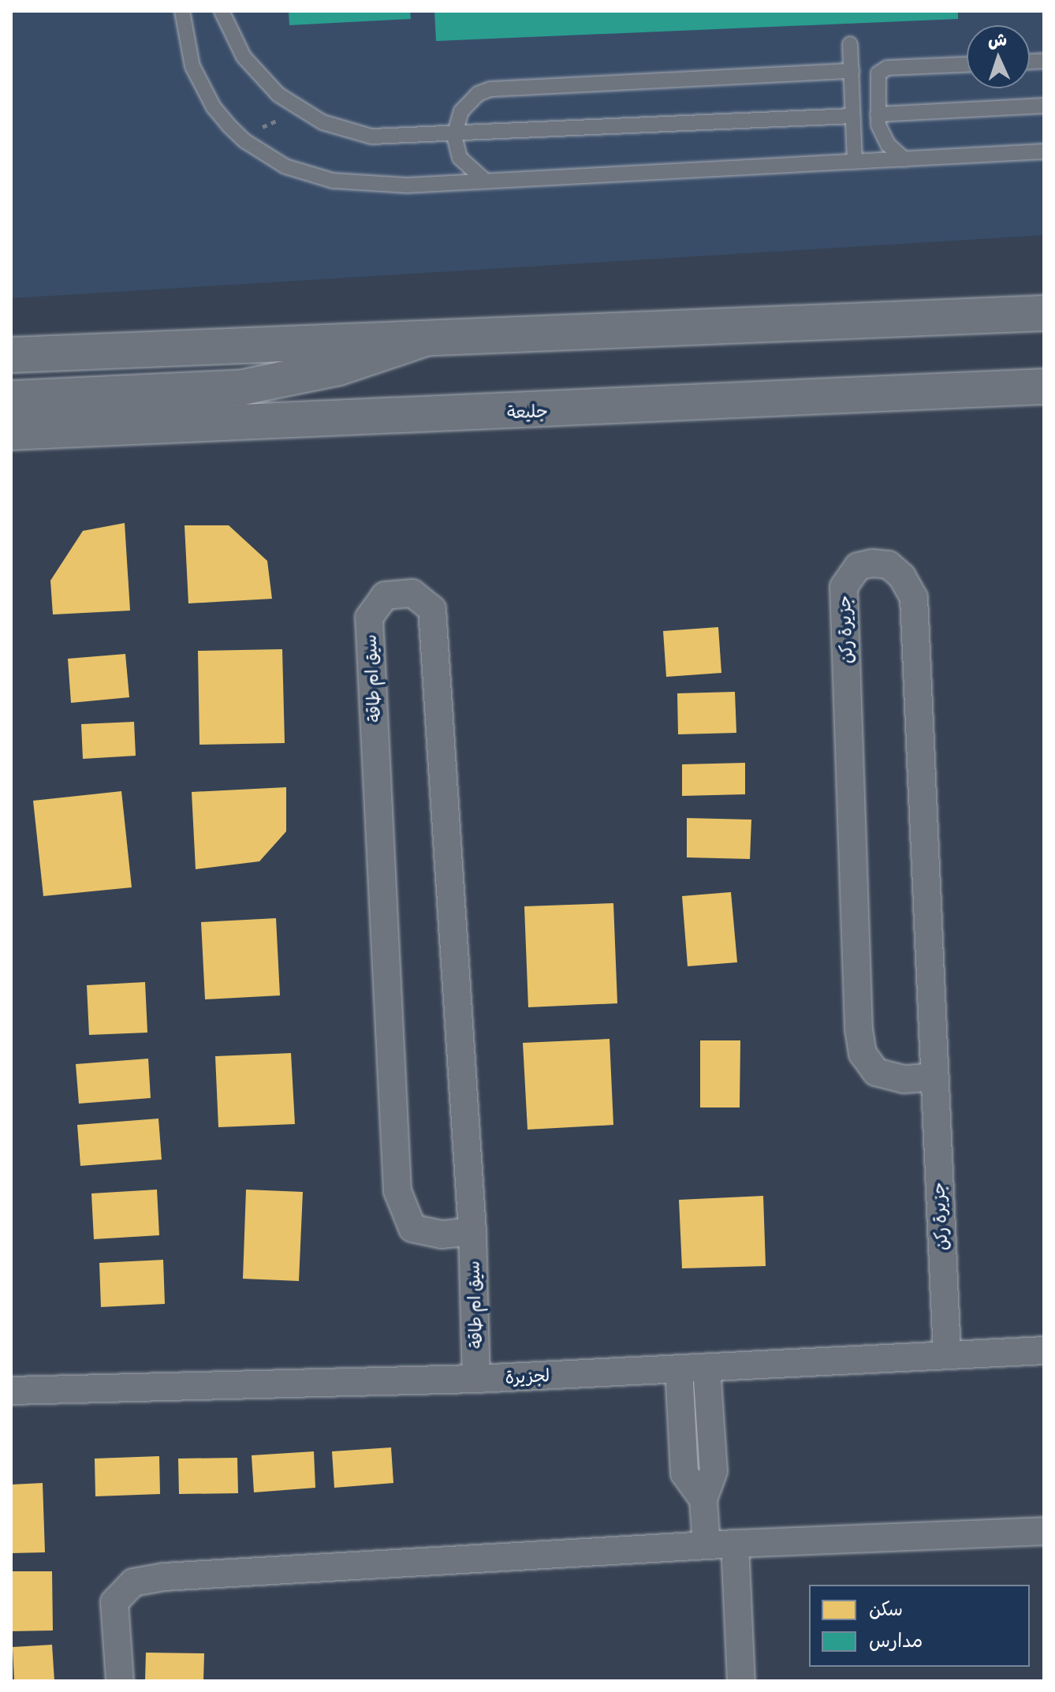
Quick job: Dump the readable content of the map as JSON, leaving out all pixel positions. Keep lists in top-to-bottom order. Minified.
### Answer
{"streets":{"main road":["جليعة"],"street":["جزيرة ركن","سيق ام طاقة","لجزيرة"]},"crossings":[["جزيرة ركن","لجزيرة"],["سيق ام طاقة","لجزيرة"]],"legend":["سكن","مدارس"],"north":"top"}
